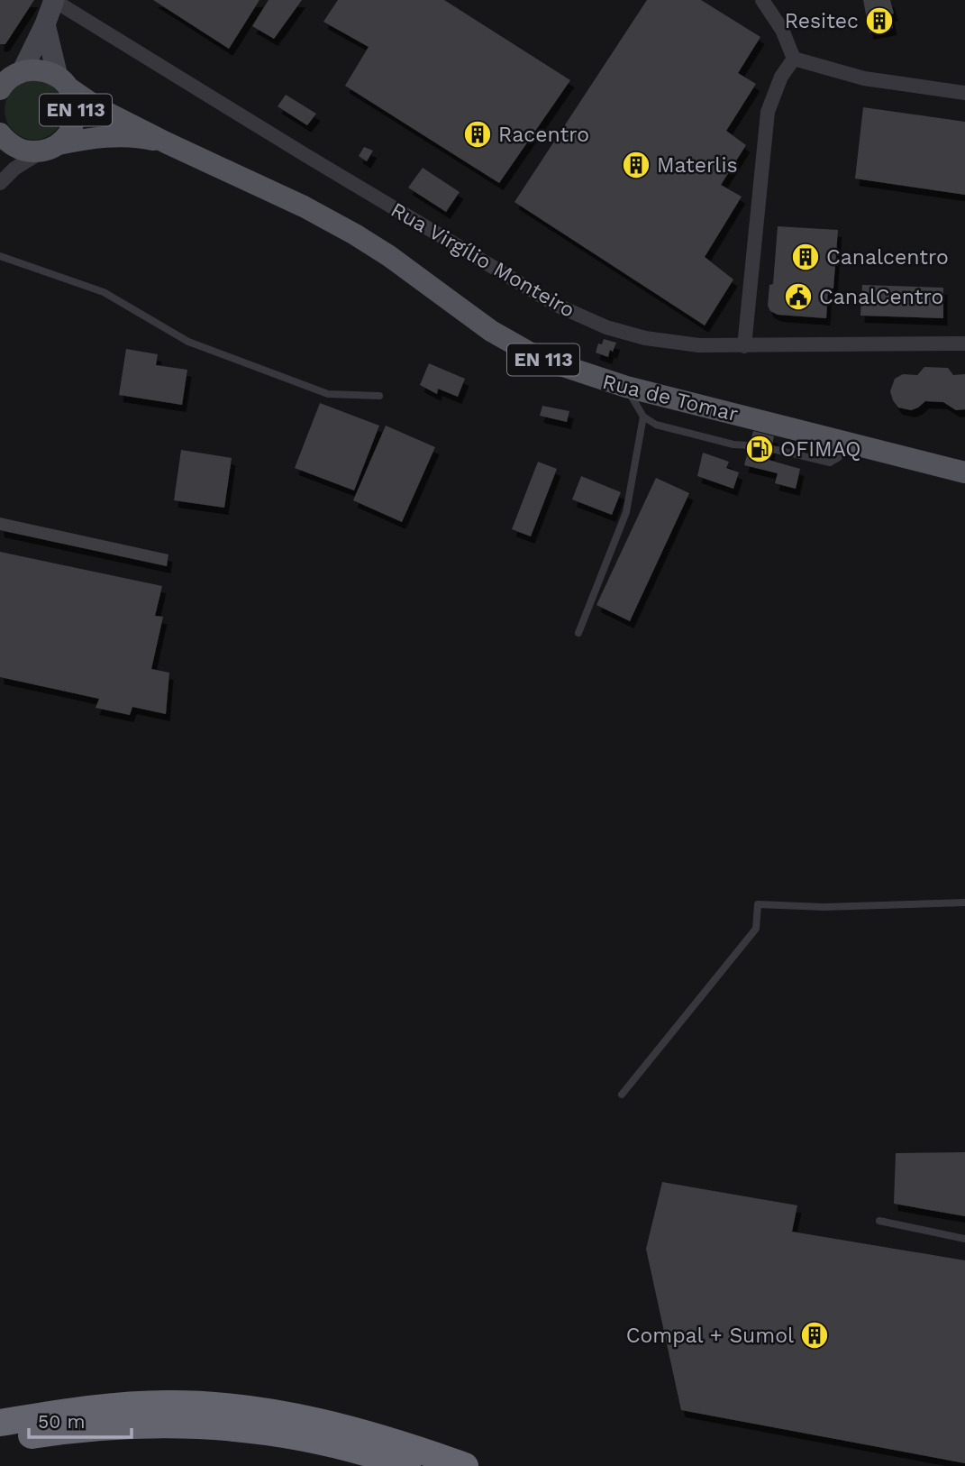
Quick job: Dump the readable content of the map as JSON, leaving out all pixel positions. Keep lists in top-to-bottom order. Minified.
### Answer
{"streets":{"main road":["EN 113","Rua de Tomar"],"street":["Rua Virgílio Monteiro"]},"crossings":[["EN 113","Rua de Tomar"]],"places":{"building":["Resitec","Racentro","Materlis","Canalcentro","Compal + Sumol"],"public building":["CanalCentro"],"fuel station":["OFIMAQ"]},"scale_bar":"50 m"}
